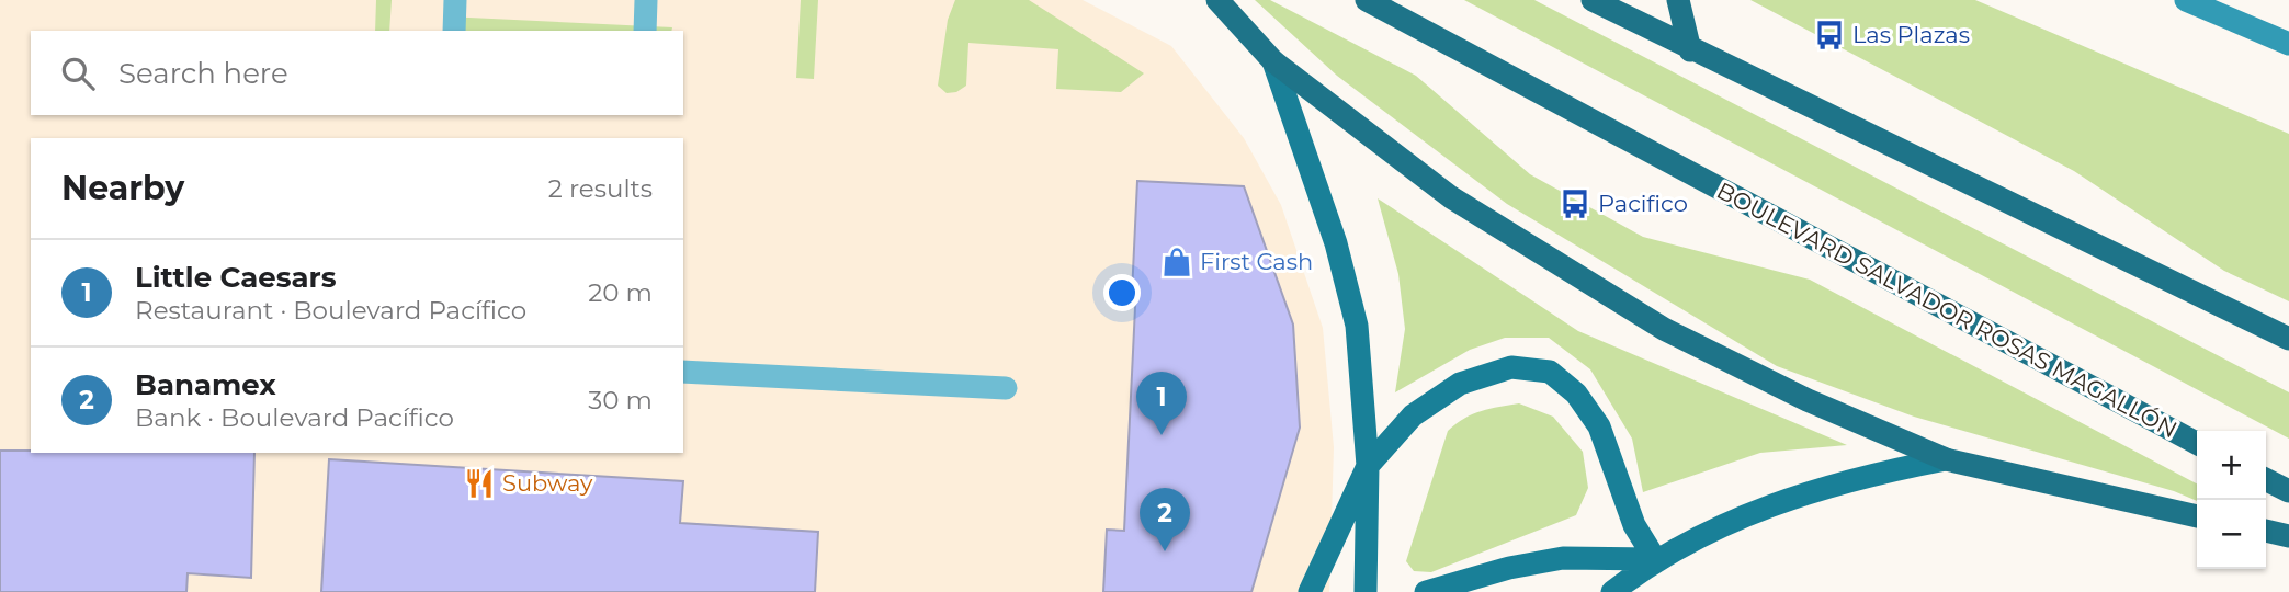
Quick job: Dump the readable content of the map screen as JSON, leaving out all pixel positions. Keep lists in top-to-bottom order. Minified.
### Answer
{"streets":{"highway":["BOULEVARD SALVADOR ROSAS MAGALLÓN"]},"places":{"bus stop":["Las Plazas","Pacifico"],"shop":["First Cash"],"restaurant":["Subway"]},"page":{"search":"Search here","heading":["Nearby","2 results"],"list":[{"mark":"1","name":"Little Caesars","note":"Restaurant · Boulevard Pacífico","value":"20 m"},{"mark":"2","name":"Banamex","note":"Bank · Boulevard Pacífico","value":"30 m"}],"pins":["1","2"],"map_buttons":["+","−"]}}
